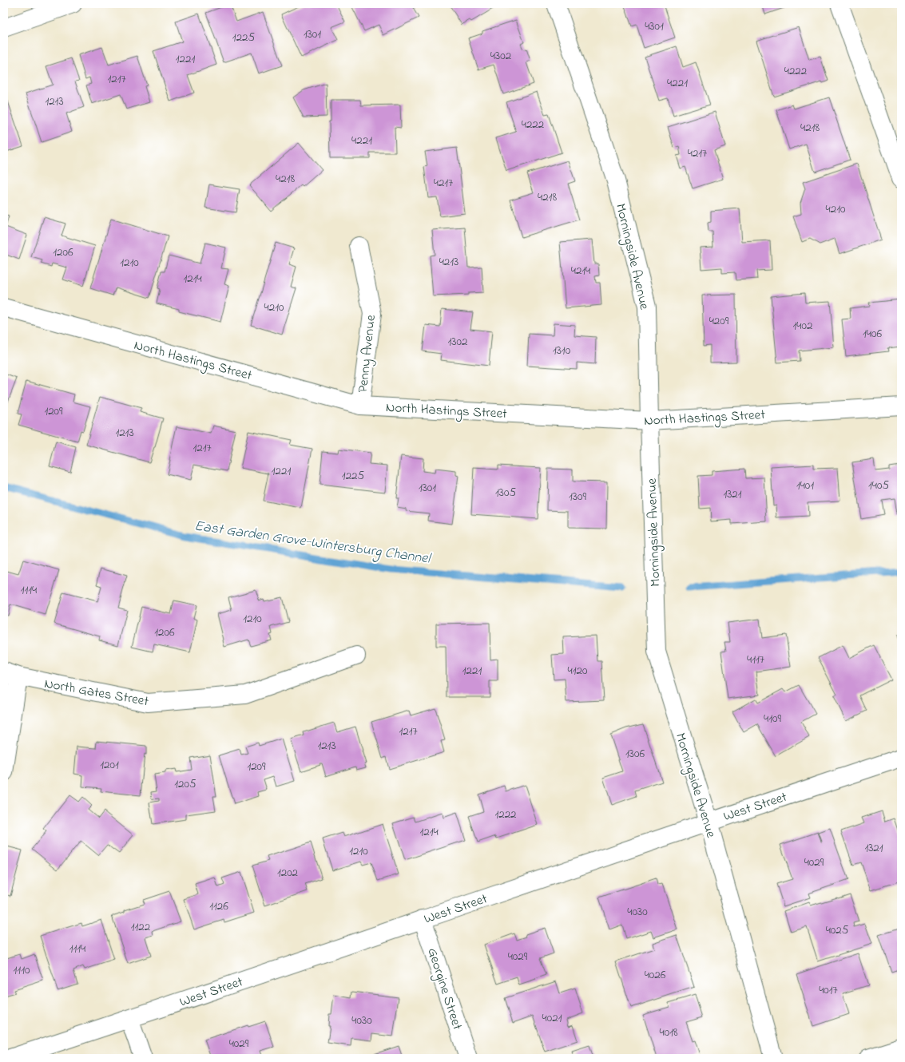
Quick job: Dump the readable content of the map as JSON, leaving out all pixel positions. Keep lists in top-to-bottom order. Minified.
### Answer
{"streets":{"street":["Morningside Avenue","Penny Avenue","North Hastings Street","North Gates Street","West Street","Georgine Street"]},"crossings":[["Morningside Avenue","North Hastings Street"],["Morningside Avenue","West Street"],["Penny Avenue","North Hastings Street"],["West Street","Georgine Street"]],"water":["East Garden Grove-Wintersburg Channel"],"house_numbers":["4301","1301","1225","4302","1221","4222","1217","4221","1213","4222","4218","4221","4217","4218","4217","4218","4210","1206","4213","1210","4214","1214","4210","4209","1402","1406","1302","1310","1209","1213","1217","1221","1225","1401","1405","1301","1305","1321","1309","1114","1210","1206","4117","1221","4120","4109","1217","1213","1306","1201","1209","1205","1222","1214","1321","1210","4029","1202","1126","4030","1122","4025","1114","4029","1110","4026","4017","4021","4030","4018","4029"]}
